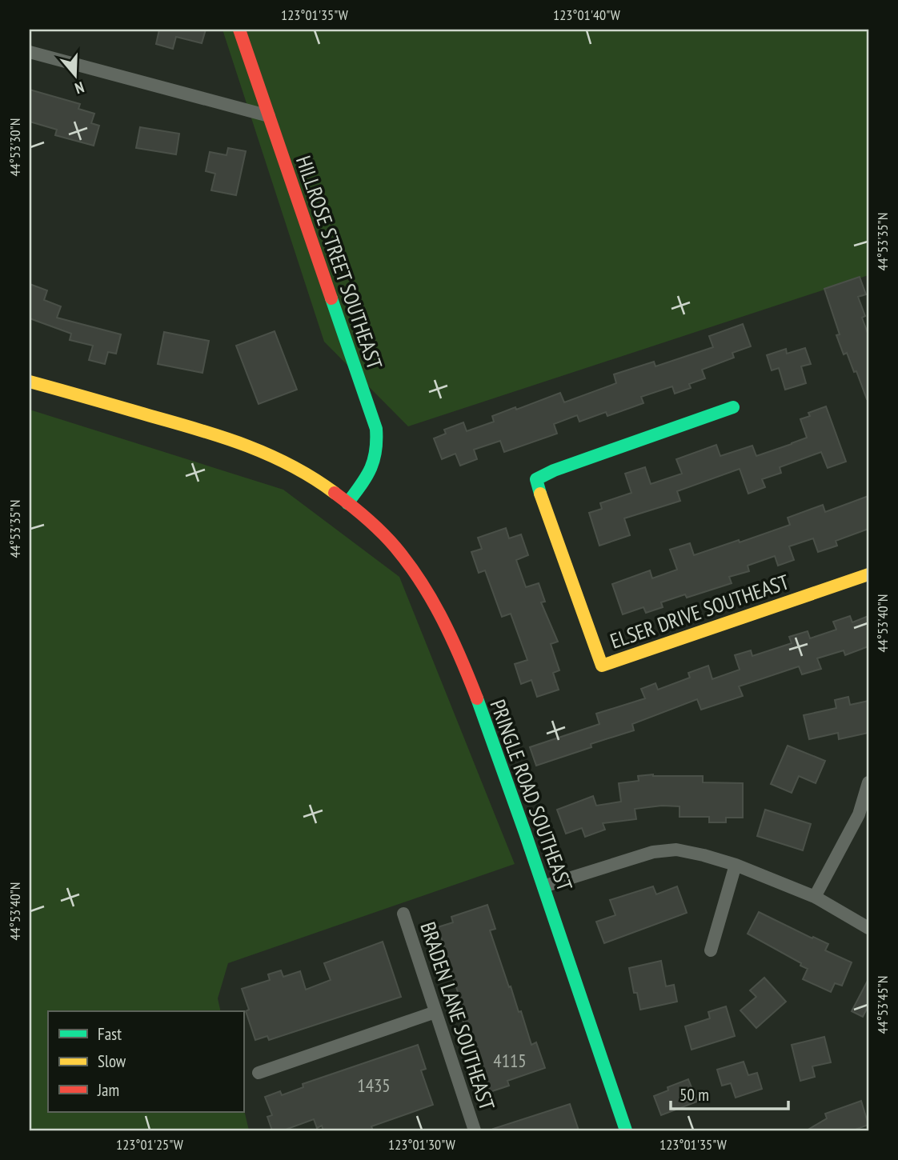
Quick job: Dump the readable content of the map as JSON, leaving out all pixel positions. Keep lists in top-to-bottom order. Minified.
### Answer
{"streets":{"street":["HILLROSE STREET SOUTHEAST","ELSER DRIVE SOUTHEAST","PRINGLE ROAD SOUTHEAST","BRADEN LANE SOUTHEAST"]},"crossings":[["HILLROSE STREET SOUTHEAST","PRINGLE ROAD SOUTHEAST"]],"house_numbers":["4115","1435"],"legend":["Fast","Slow","Jam"],"scale_bar":"50 m","north":"bottom","coordinates":["123°01'35\"W","123°01'40\"W","44°53'30\"N","44°53'35\"N","44°53'40\"N","44°53'45\"N","123°01'25\"W","123°01'30\"W"]}
